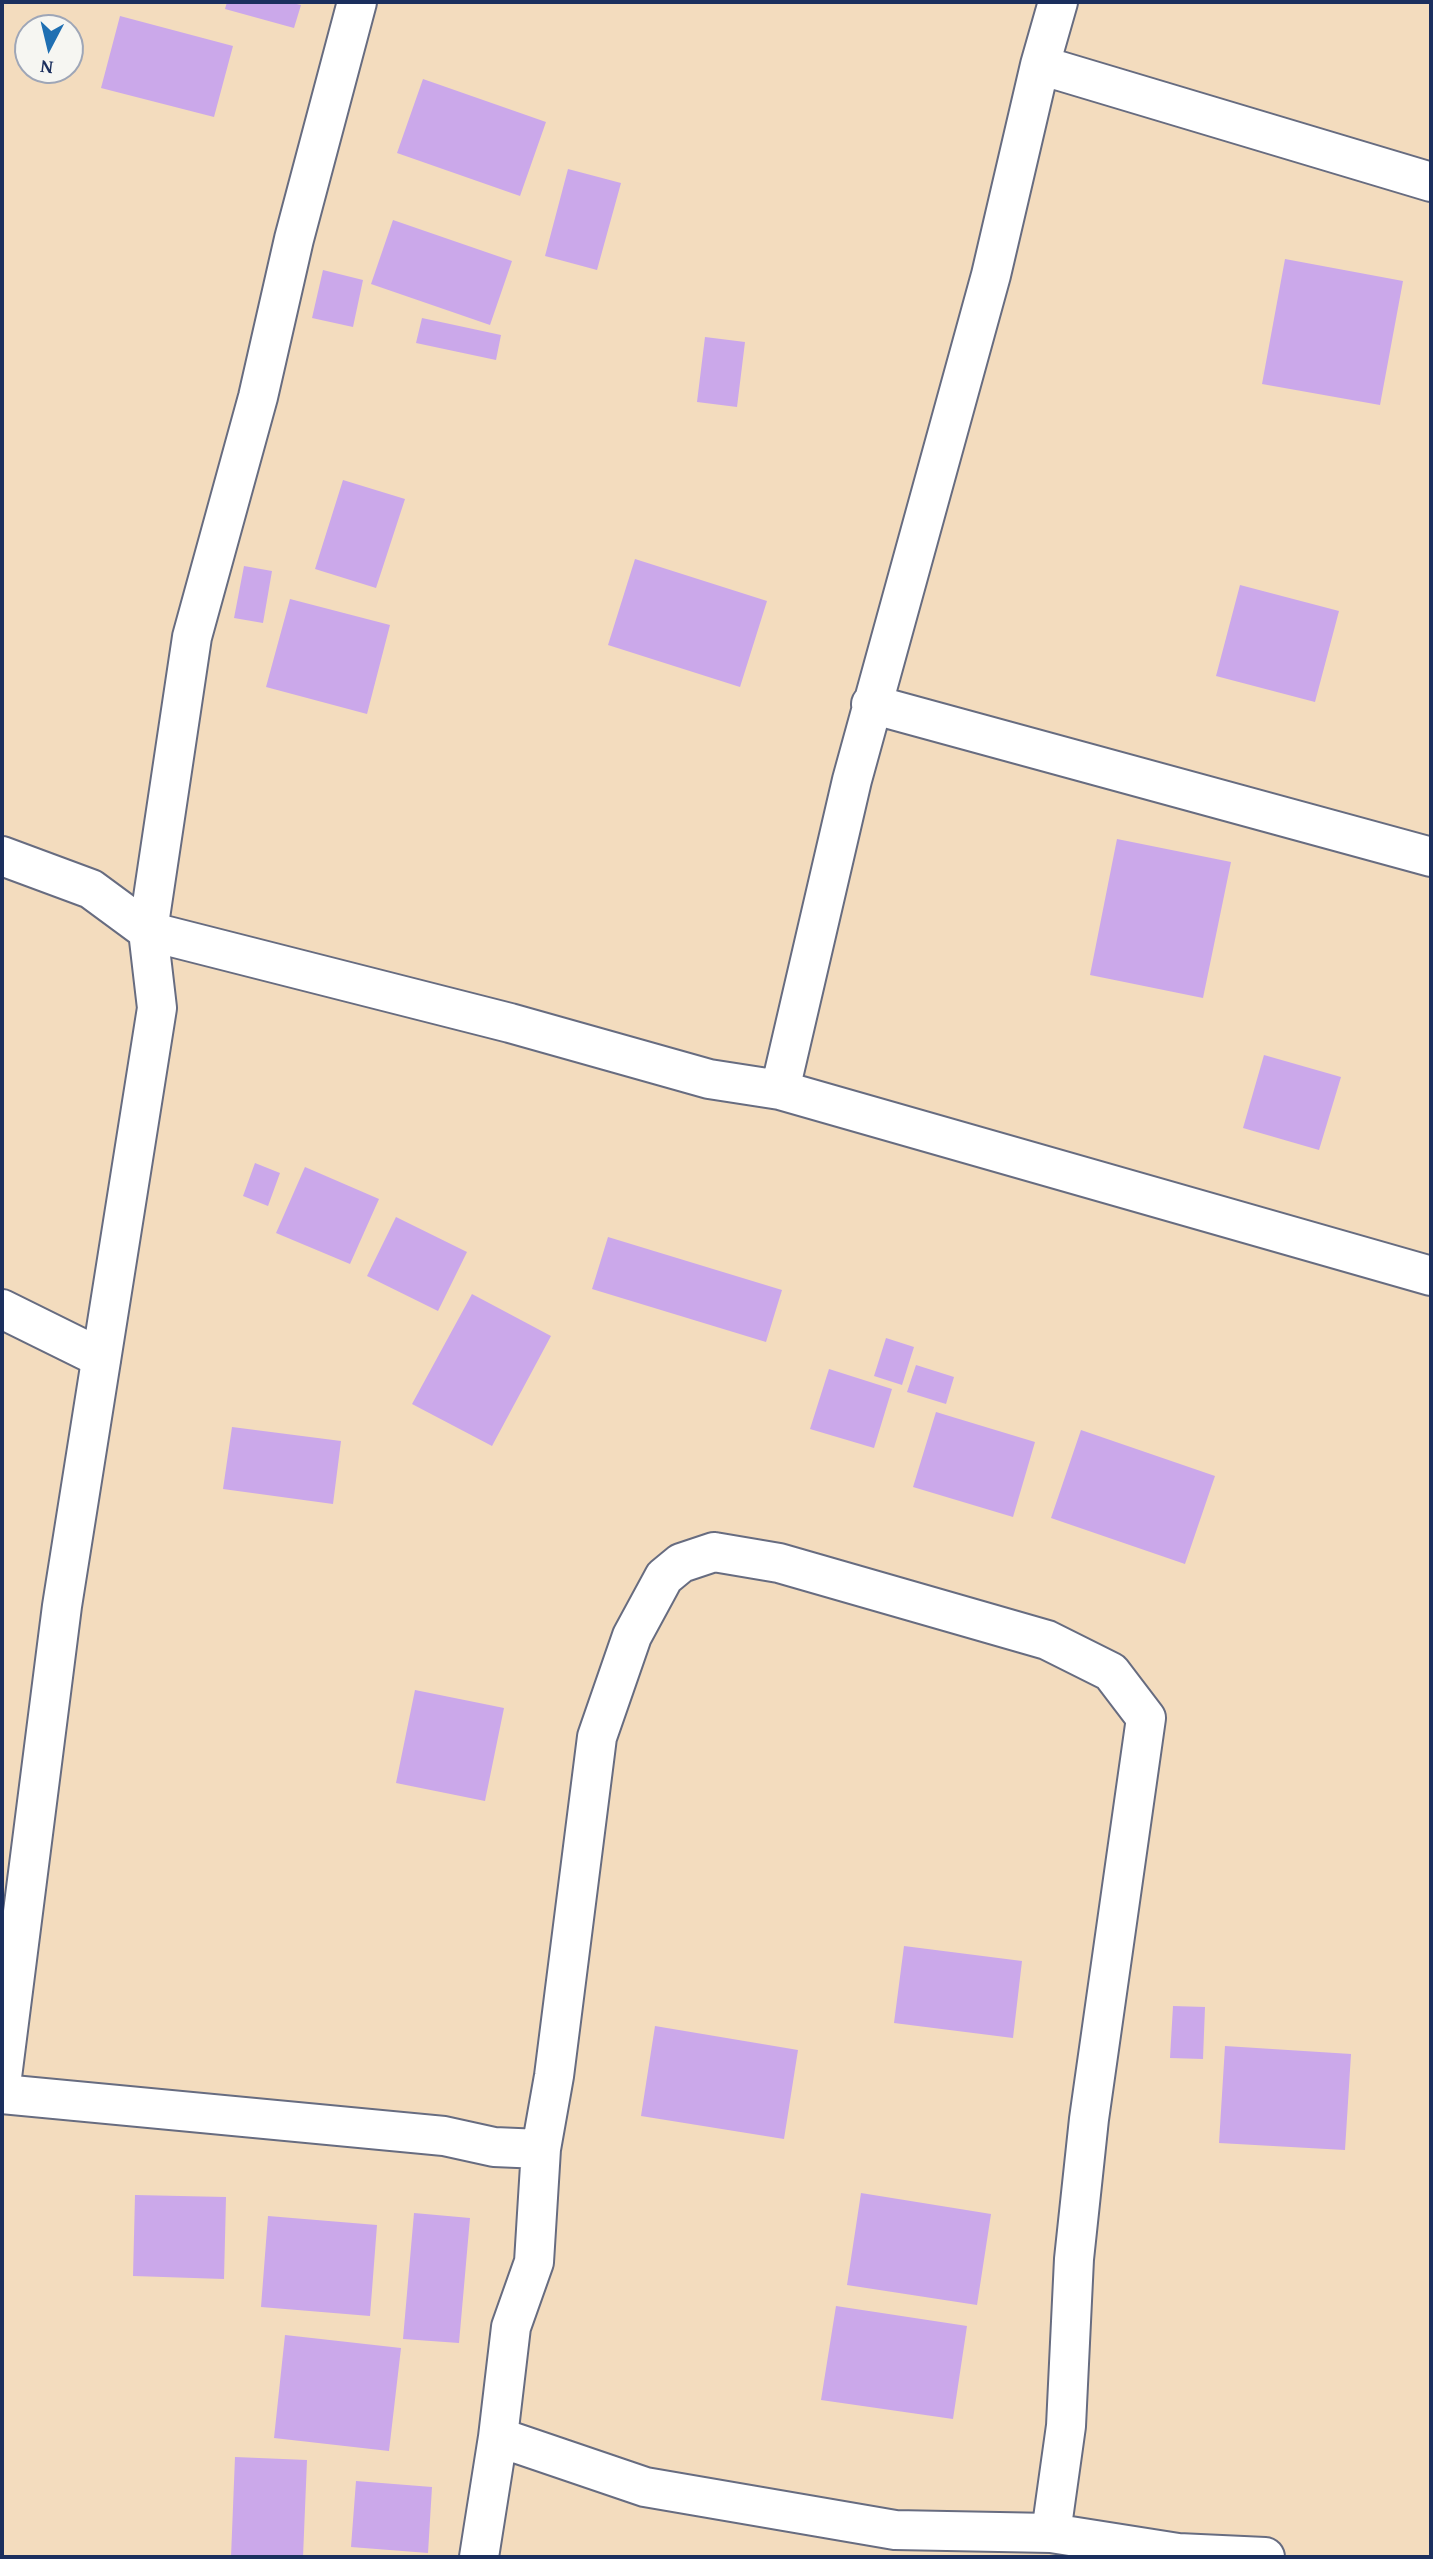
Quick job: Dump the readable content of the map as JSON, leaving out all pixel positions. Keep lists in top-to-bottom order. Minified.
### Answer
{"north":"bottom"}
